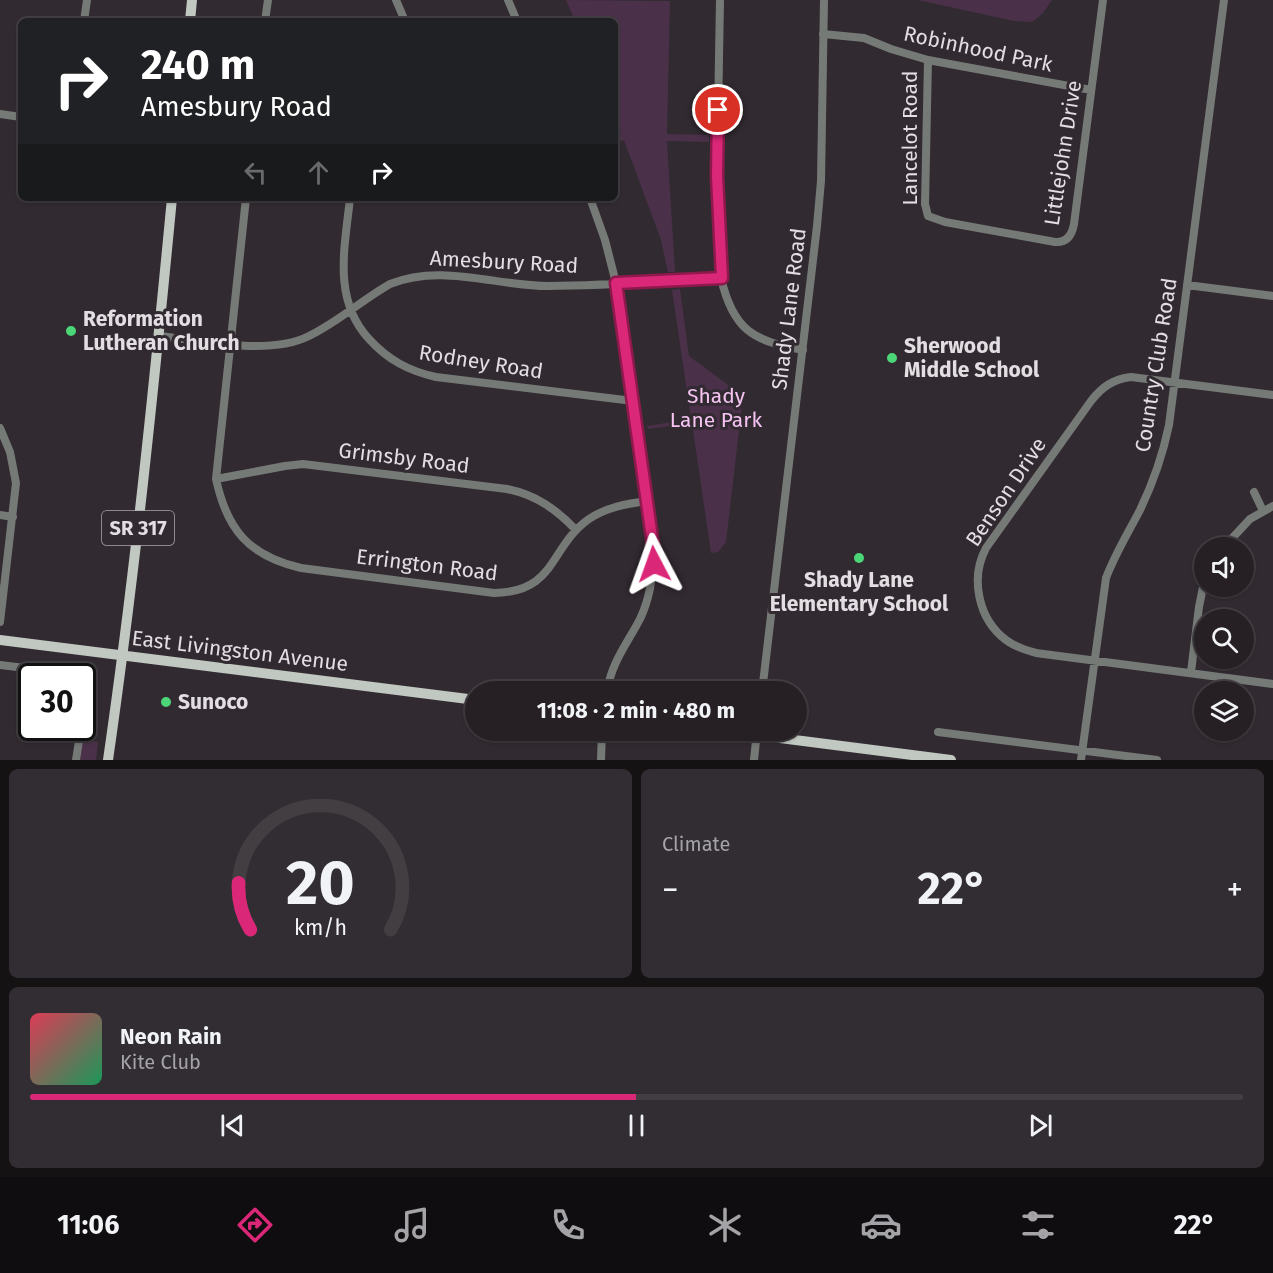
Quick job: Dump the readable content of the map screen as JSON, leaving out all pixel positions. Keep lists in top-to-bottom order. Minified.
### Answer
{"streets":{"main road":["SR 317","East Livingston Avenue"],"street":["Robinhood Park","Lancelot Road","Littlejohn Drive","Amesbury Road","Shady Lane Road","Rodney Road","Country Club Road","Grimsby Road","Benson Drive","Errington Road"]},"crossings":[["Robinhood Park","Lancelot Road"],["Robinhood Park","Littlejohn Drive"],["Robinhood Park","Shady Lane Road"],["Lancelot Road","Littlejohn Drive"],["Amesbury Road","Rodney Road"],["Amesbury Road","SR 317"],["Country Club Road","Benson Drive"],["Grimsby Road","Errington Road"],["SR 317","East Livingston Avenue"]],"parks":["Shady Lane Park"],"places":["Reformation Lutheran Church","Sherwood Middle School","Shady Lane Elementary School","Sunoco"],"page":{"turn":["240 m","Amesbury Road"],"limit":"30","trip":"11:08 · 2 min · 480 m","tile":"Climate","heat":["−","22°","+"],"song":["Neon Rain","Kite Club"],"tabs":["11:06","22°"],"gauge":["20","km/h"]}}
